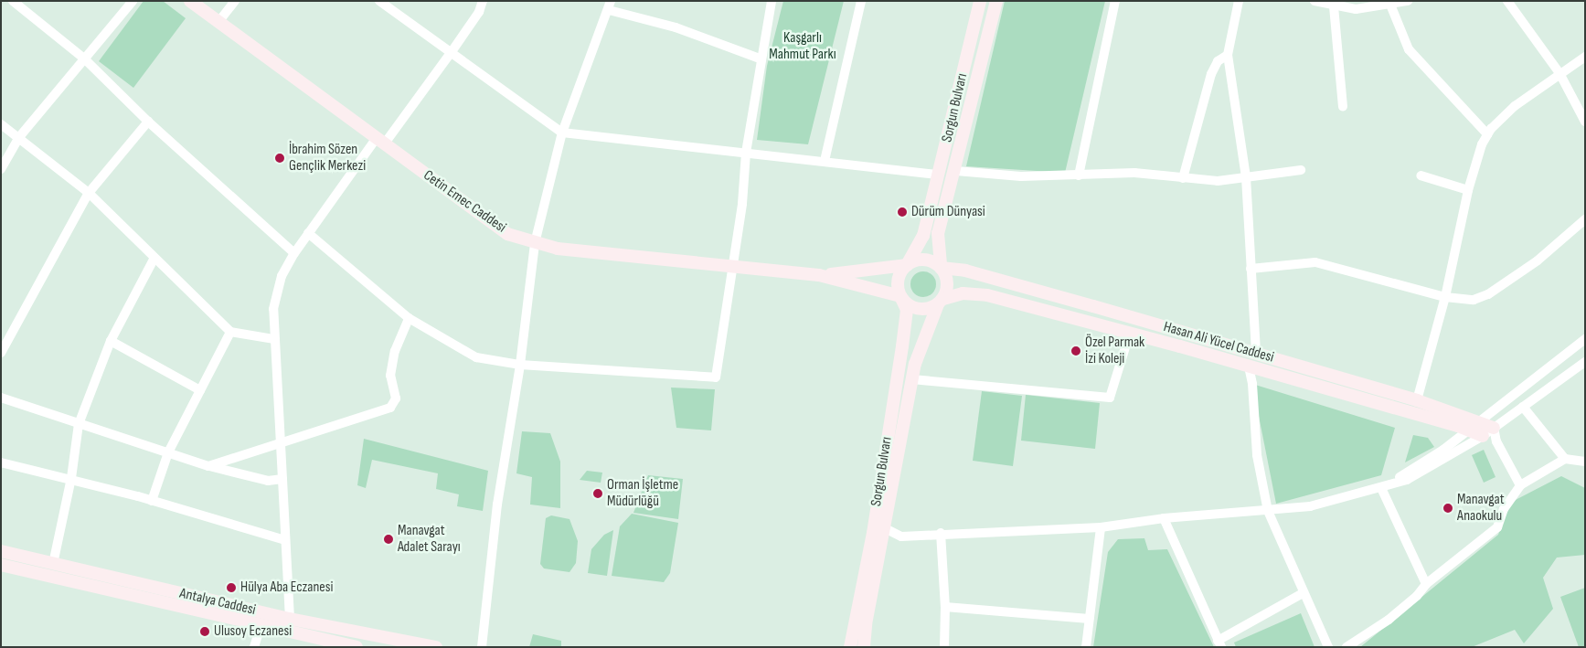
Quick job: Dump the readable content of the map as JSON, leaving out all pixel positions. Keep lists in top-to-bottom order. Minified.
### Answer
{"streets":{"main road":["Sorgun Bulvarı","Cetin Emec Caddesi","Hasan Ali Yücel Caddesi","Antalya Caddesi"]},"crossings":[["Sorgun Bulvarı","Hasan Ali Yücel Caddesi"]],"parks":["Kaşgarlı Mahmut Parkı"],"places":["İbrahim Sözen Gençlik Merkezi","Dürüm Dünyasi","Özel Parmak İzi Koleji","Orman İşletme Müdürlüğü","Manavgat Anaokulu","Manavgat Adalet Sarayı","Hülya Aba Eczanesi","Ulusoy Eczanesi"]}
